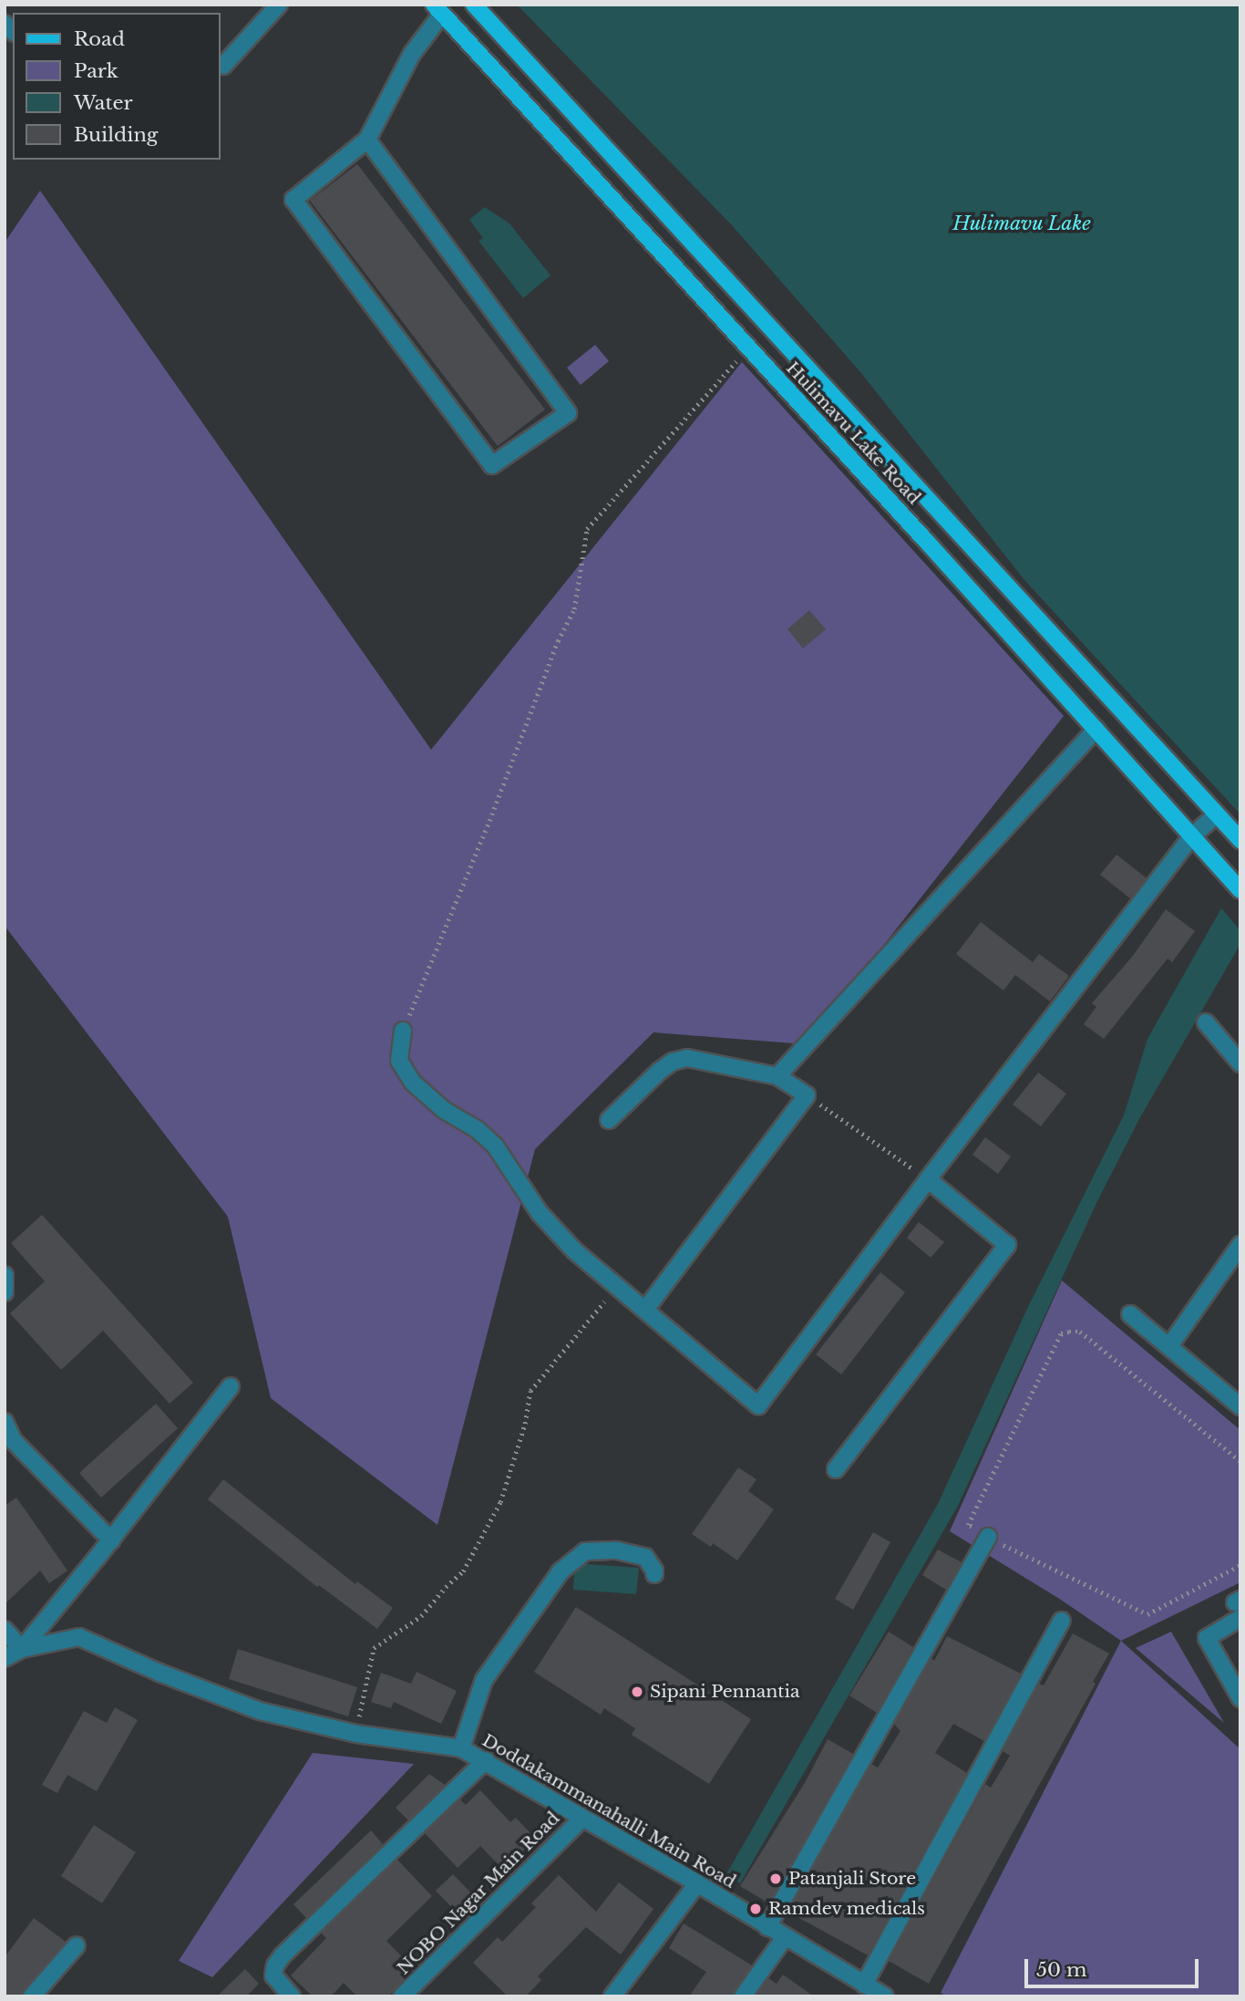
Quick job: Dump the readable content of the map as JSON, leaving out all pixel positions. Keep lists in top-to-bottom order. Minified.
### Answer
{"streets":{"main road":["Hulimavu Lake Road"],"street":["Doddakammanahalli Main Road","NOBO Nagar Main Road"]},"crossings":[["Doddakammanahalli Main Road","NOBO Nagar Main Road"]],"water":["Hulimavu Lake"],"places":["Sipani Pennantia","Patanjali Store","Ramdev medicals"],"legend":["Road","Park","Water","Building"],"scale_bar":"50 m"}
